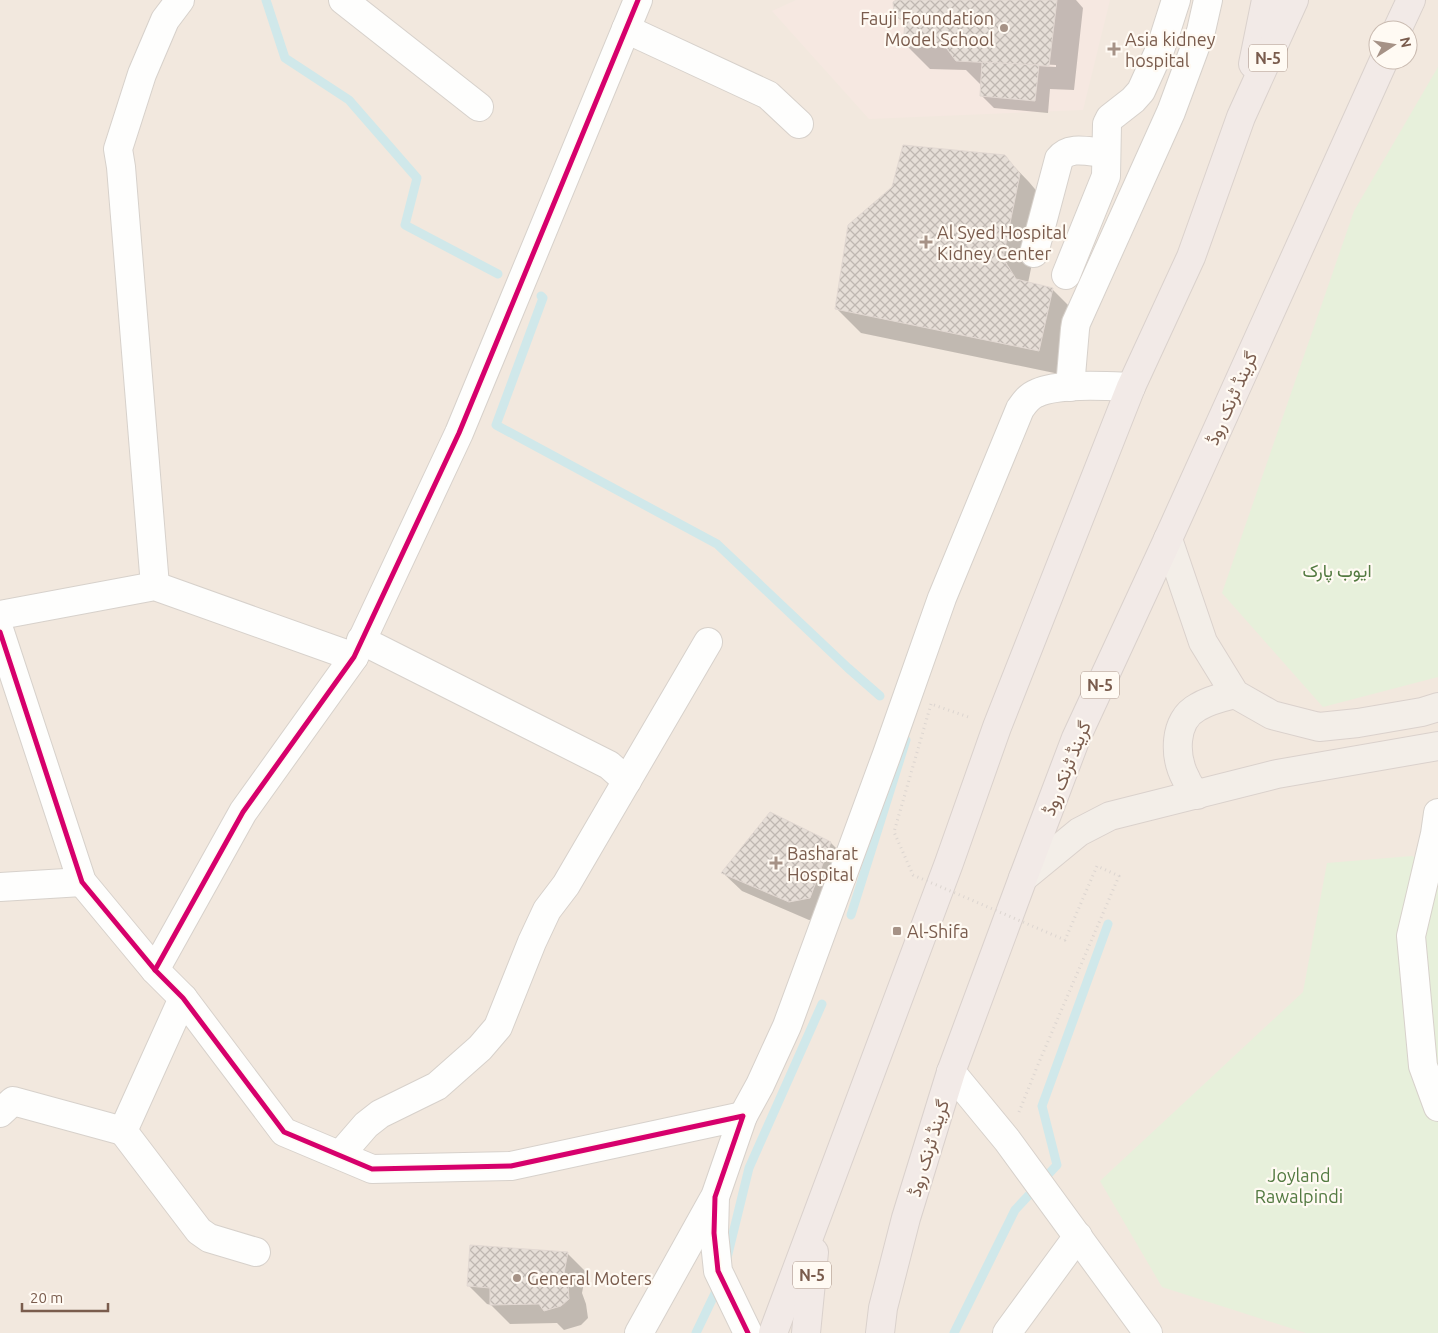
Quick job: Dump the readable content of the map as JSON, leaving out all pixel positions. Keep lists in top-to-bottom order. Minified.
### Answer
{"streets":{"highway":["N-5","گرینڈ ٹرنک روڈ"]},"parks":["ایوب پارک","Joyland Rawalpindi"],"places":{"other":["Fauji Foundation Model School","General Moters"],"health":["Asia kidney hospital","Al Syed Hospital Kidney Center","Basharat Hospital"],"transit":["Al-Shifa"]},"scale_bar":"20 m","north":"right"}
